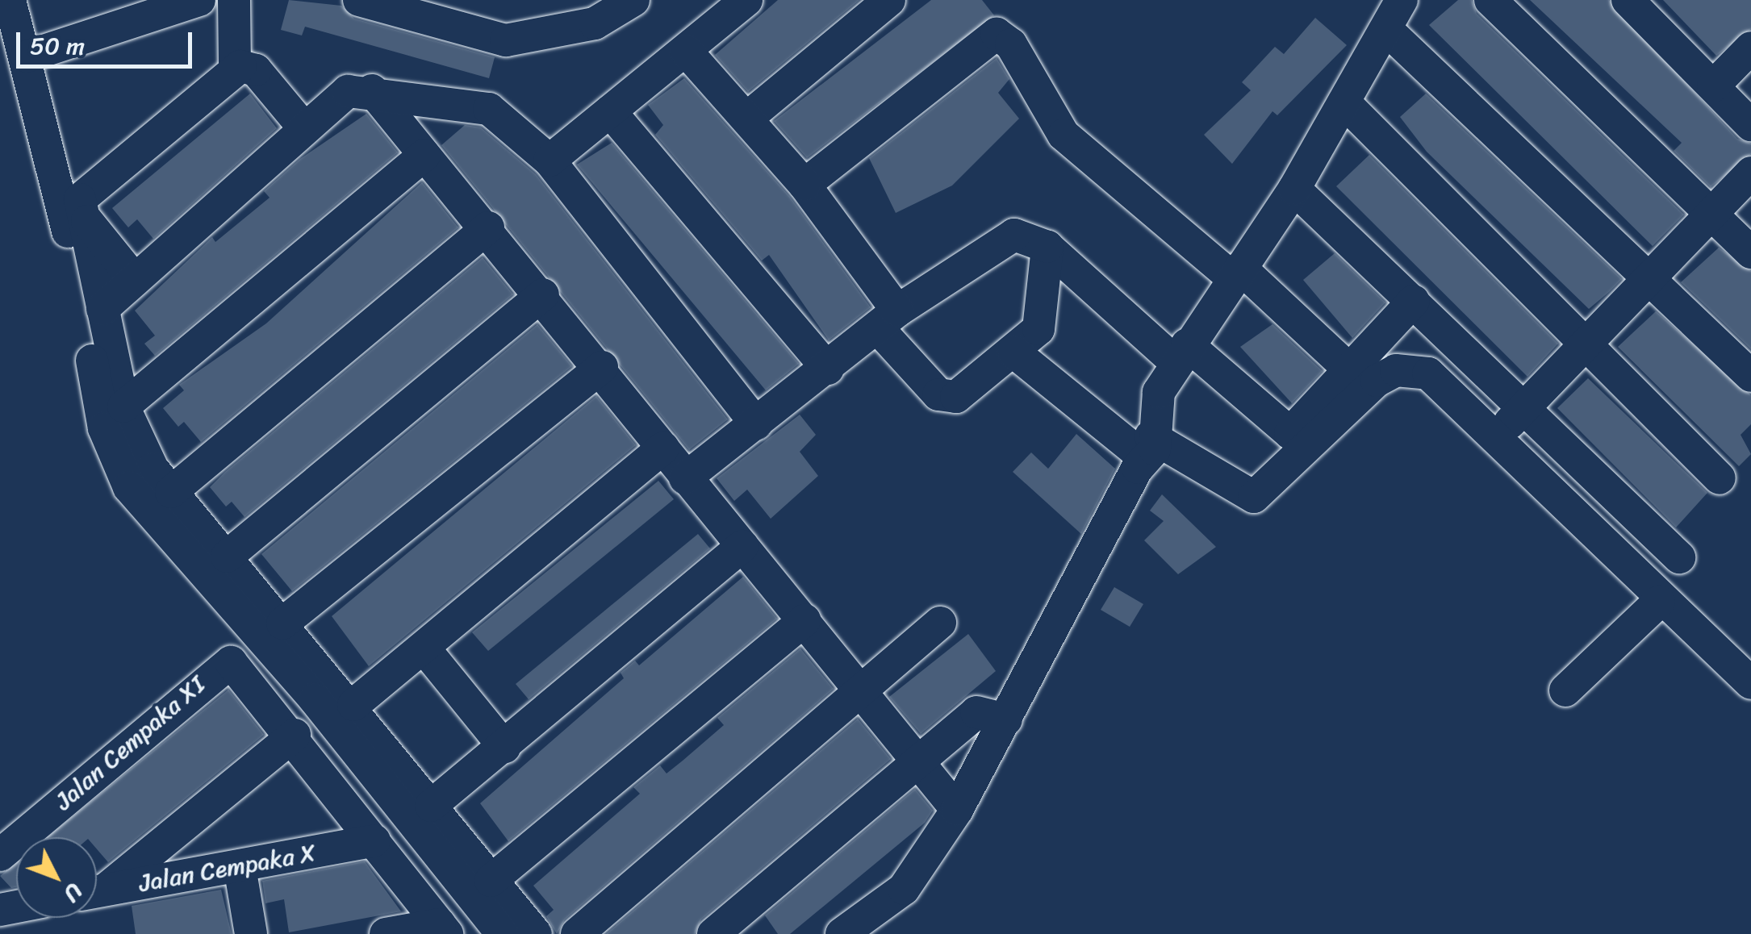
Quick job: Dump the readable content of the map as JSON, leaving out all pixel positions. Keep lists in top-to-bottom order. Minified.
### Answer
{"streets":{"street":["Jalan Cempaka XI","Jalan Cempaka X"]},"scale_bar":"50 m","north":"bottom right"}
